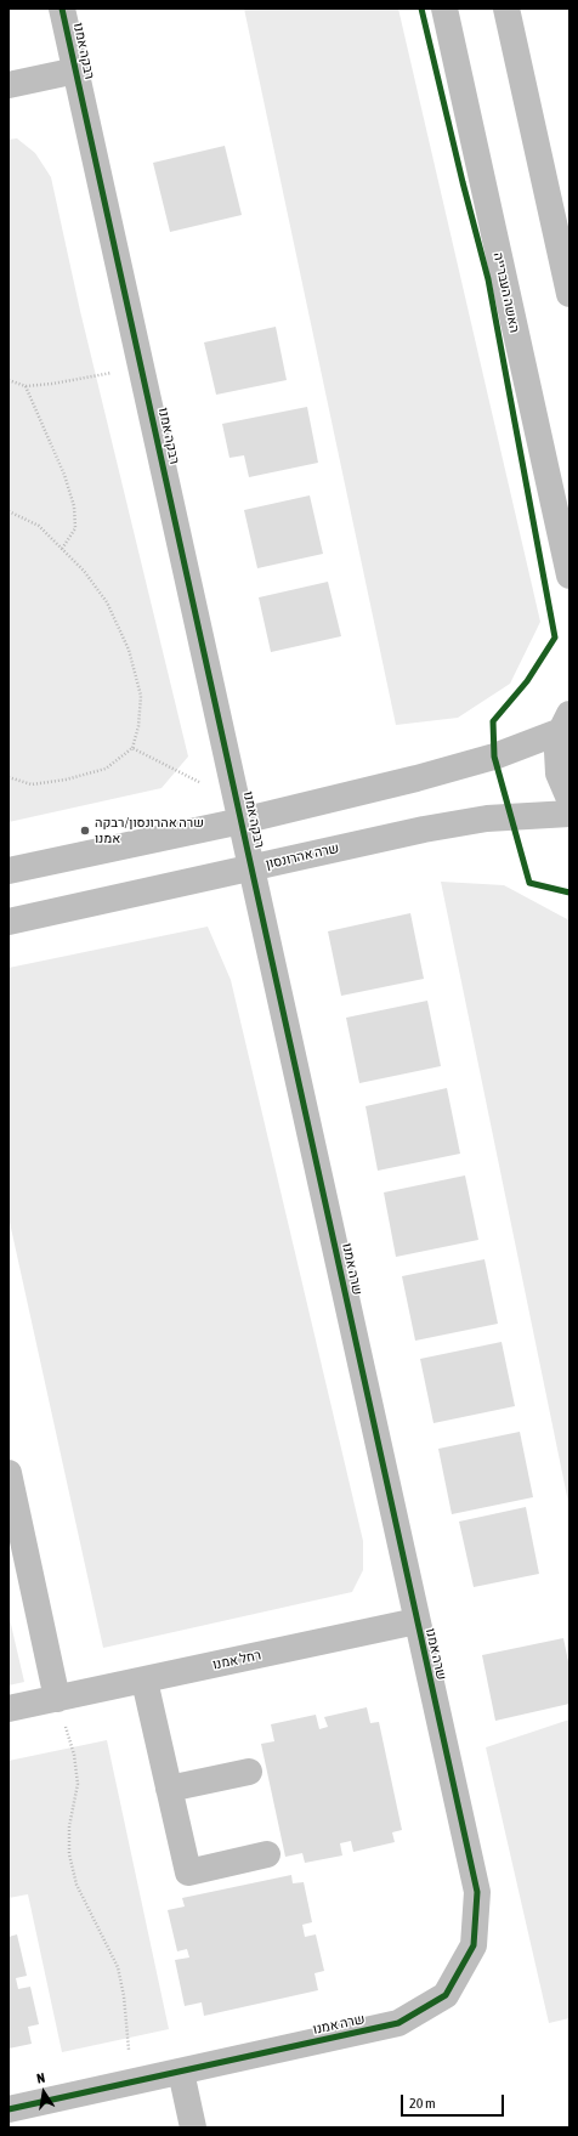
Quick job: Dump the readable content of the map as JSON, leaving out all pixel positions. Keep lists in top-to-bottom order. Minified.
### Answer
{"streets":{"street":["רבקה אמנו","האשה העברייה","שרה אהרונסון","שרה אמנו","רחל אמנו"]},"crossings":[["רבקה אמנו","שרה אהרונסון"],["רבקה אמנו","שרה אמנו"],["שרה אהרונסון","שרה אמנו"],["שרה אמנו","רחל אמנו"]],"places":["שרה אהרונסון/רבקה אמנו"],"scale_bar":"20 m","north":"top"}
